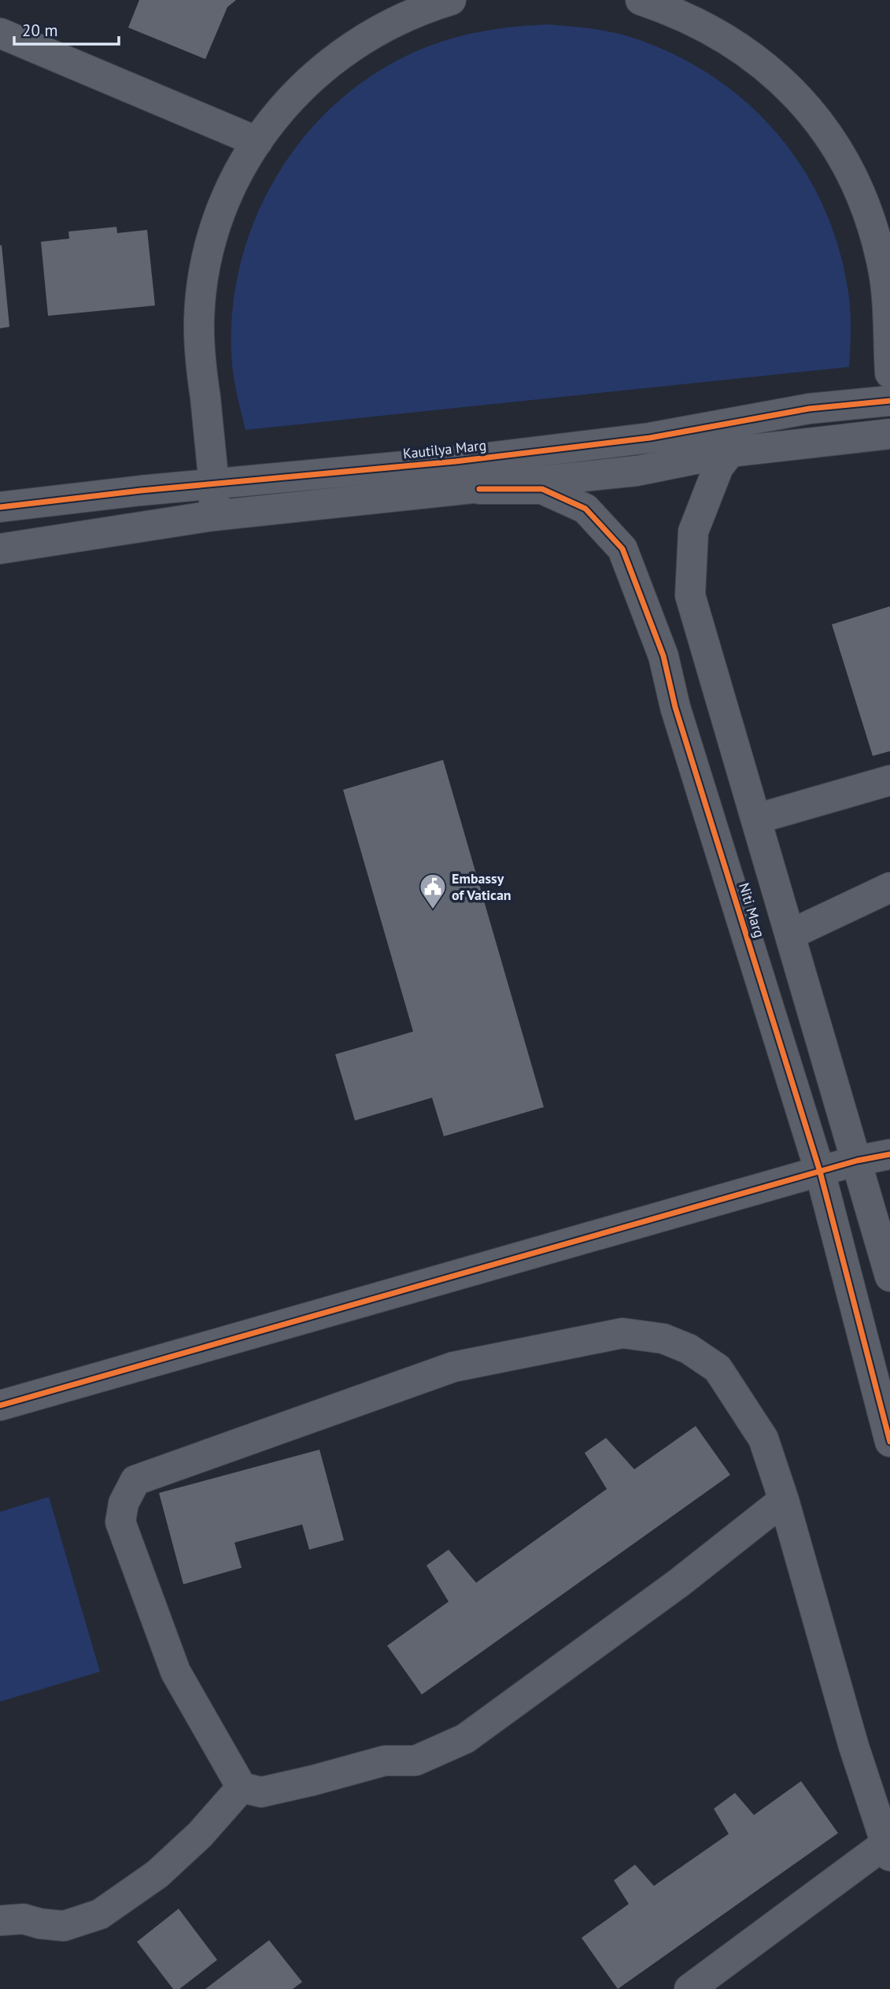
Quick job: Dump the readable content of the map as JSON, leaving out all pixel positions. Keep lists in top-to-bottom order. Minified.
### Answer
{"streets":{"street":["Kautilya Marg","Niti Marg"]},"places":{"public building":["Embassy of Vatican"]},"scale_bar":"20 m"}
